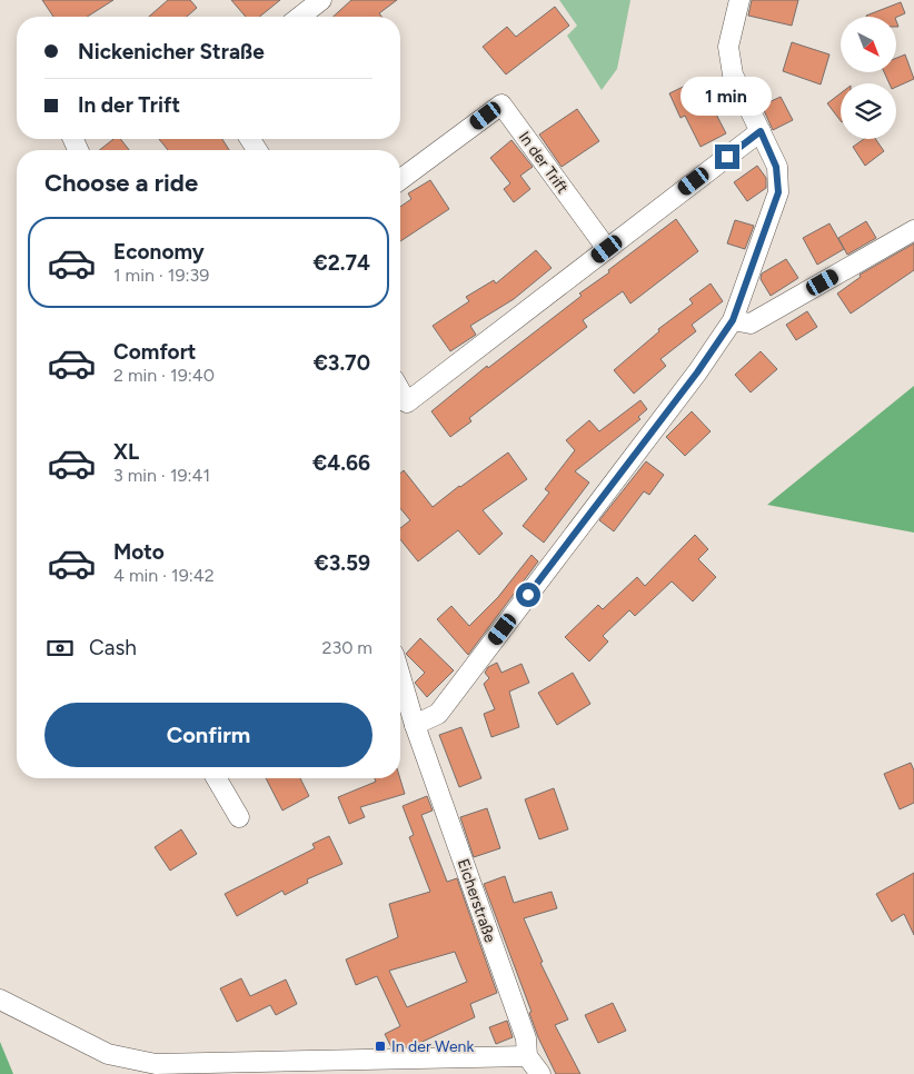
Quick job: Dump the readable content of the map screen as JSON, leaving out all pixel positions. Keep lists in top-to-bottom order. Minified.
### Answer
{"streets":{"street":["In der Trift","Eicherstraße"]},"places":{"transit":["In der Wenk"]},"north":"bottom right","page":{"banner":["Nickenicher Straße","In der Trift"],"bubble":"1 min","heading":"Choose a ride","list":[{"name":"Economy","note":"1 min · 19:39","value":"€2.74"},{"name":"Comfort","note":"2 min · 19:40","value":"€3.70"},{"name":"XL","note":"3 min · 19:41","value":"€4.66"},{"name":"Moto","note":"4 min · 19:42","value":"€3.59"}],"pay":["Cash","230 m"],"buttons":"Confirm"}}
